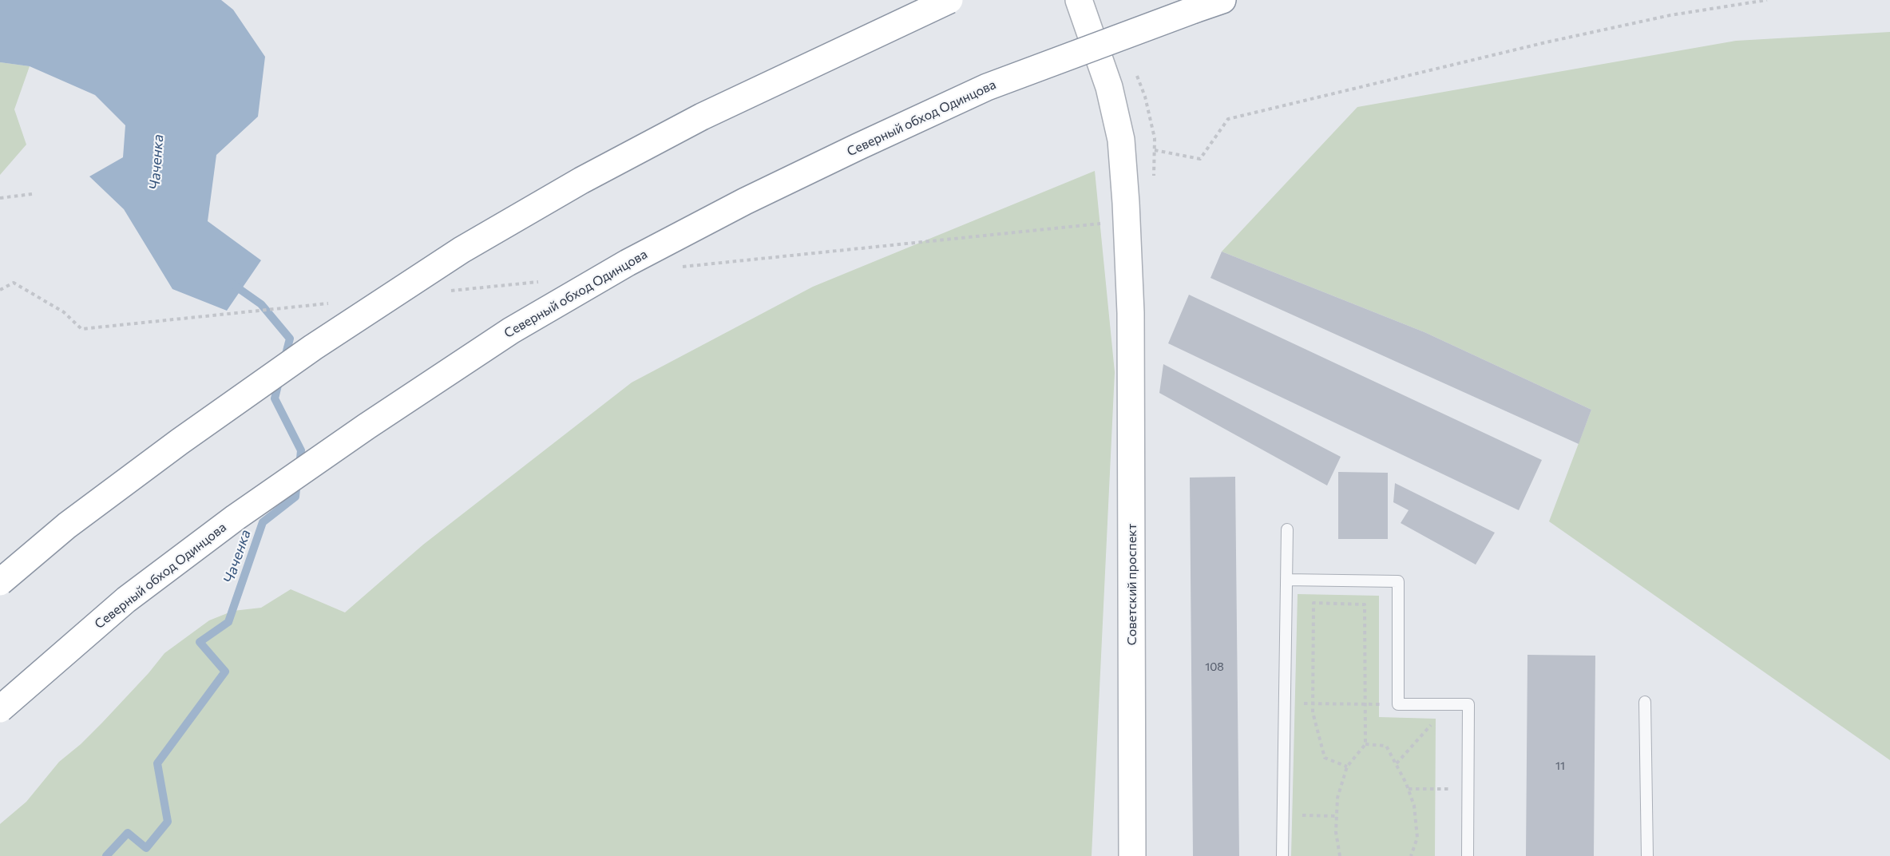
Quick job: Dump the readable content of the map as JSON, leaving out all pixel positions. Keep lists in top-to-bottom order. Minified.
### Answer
{"streets":{"main road":["Северный обход Одинцова","Советский проспект"]},"water":["Чаченка"],"house_numbers":["108","11"]}
